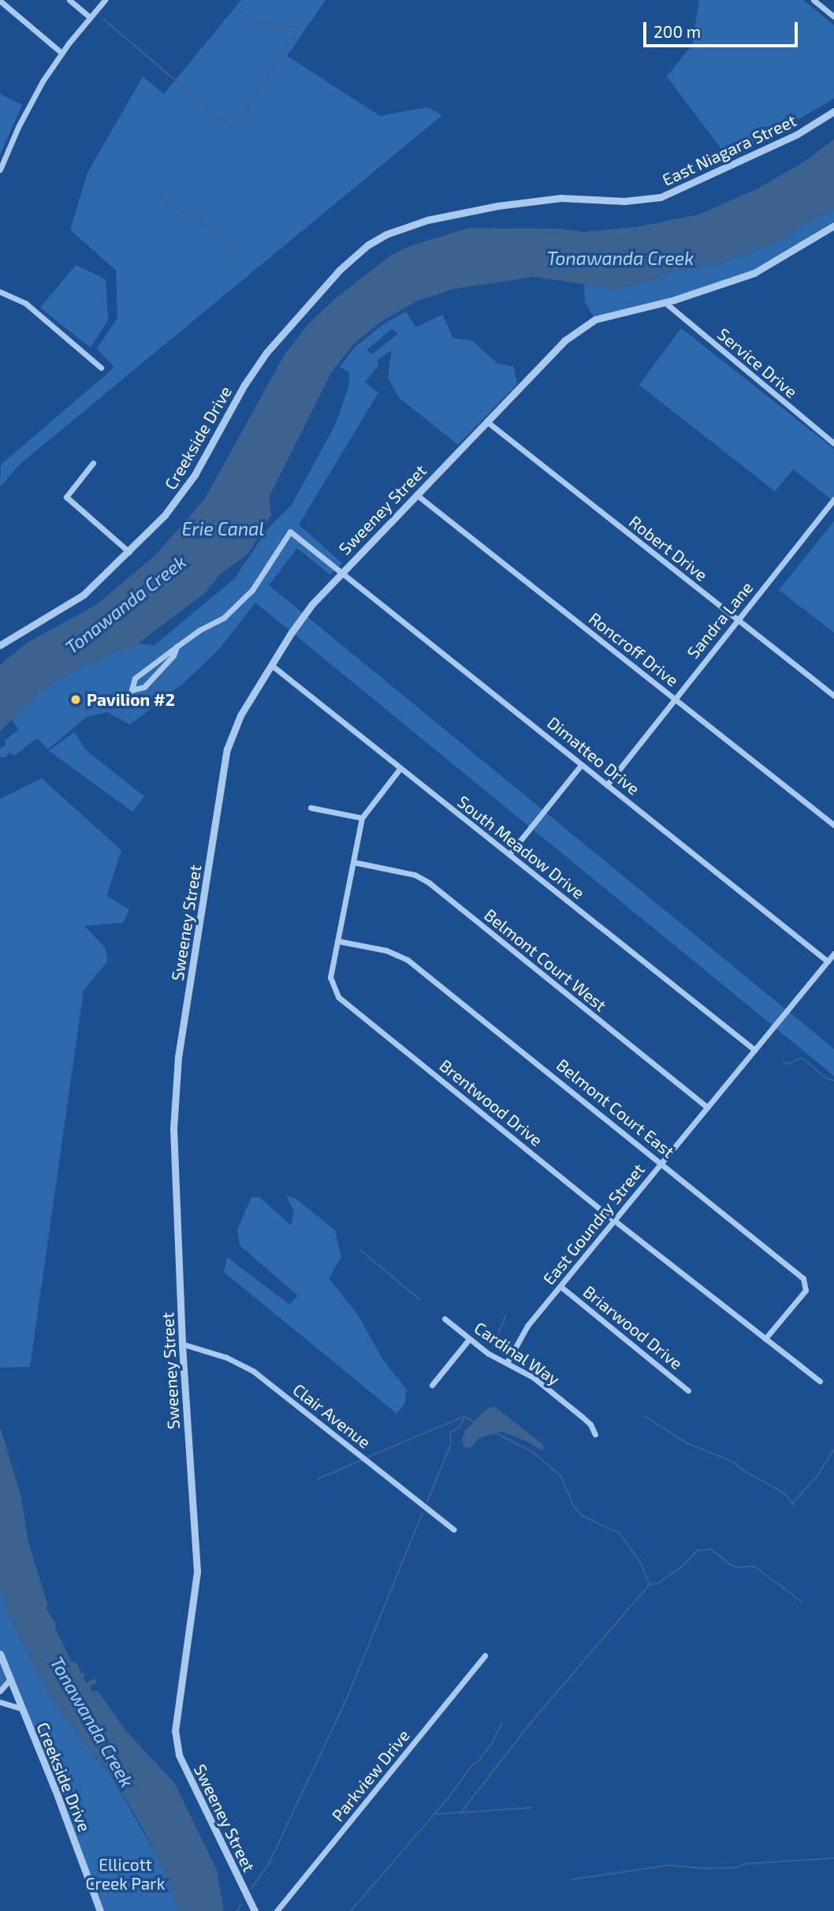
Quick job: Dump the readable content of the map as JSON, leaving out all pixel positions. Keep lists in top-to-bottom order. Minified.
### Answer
{"streets":{"street":["East Niagara Street","Service Drive","Creekside Drive","Sweeney Street","Robert Drive","Sandra Lane","Roncroff Drive","Dimatteo Drive","South Meadow Drive","Belmont Court West","Brentwood Drive","Belmont Court East","East Goundry Street","Briarwood Drive","Cardinal Way","Clair Avenue","Parkview Drive"]},"crossings":[["East Niagara Street","Creekside Drive"],["Service Drive","Sweeney Street"],["Sweeney Street","Robert Drive"],["Sweeney Street","Roncroff Drive"],["Sweeney Street","Dimatteo Drive"],["Sweeney Street","South Meadow Drive"],["Sweeney Street","Clair Avenue"],["Robert Drive","Sandra Lane"],["Sandra Lane","Roncroff Drive"],["Sandra Lane","Dimatteo Drive"],["Dimatteo Drive","East Goundry Street"],["South Meadow Drive","Brentwood Drive"],["South Meadow Drive","East Goundry Street"],["Belmont Court West","Brentwood Drive"],["Belmont Court West","East Goundry Street"],["Brentwood Drive","Belmont Court East"],["Brentwood Drive","East Goundry Street"],["Belmont Court East","East Goundry Street"],["East Goundry Street","Briarwood Drive"],["East Goundry Street","Cardinal Way"]],"water":["Tonawanda Creek","Erie Canal"],"parks":["Ellicott Creek Park"],"places":["Pavilion #2"],"scale_bar":"200 m"}
